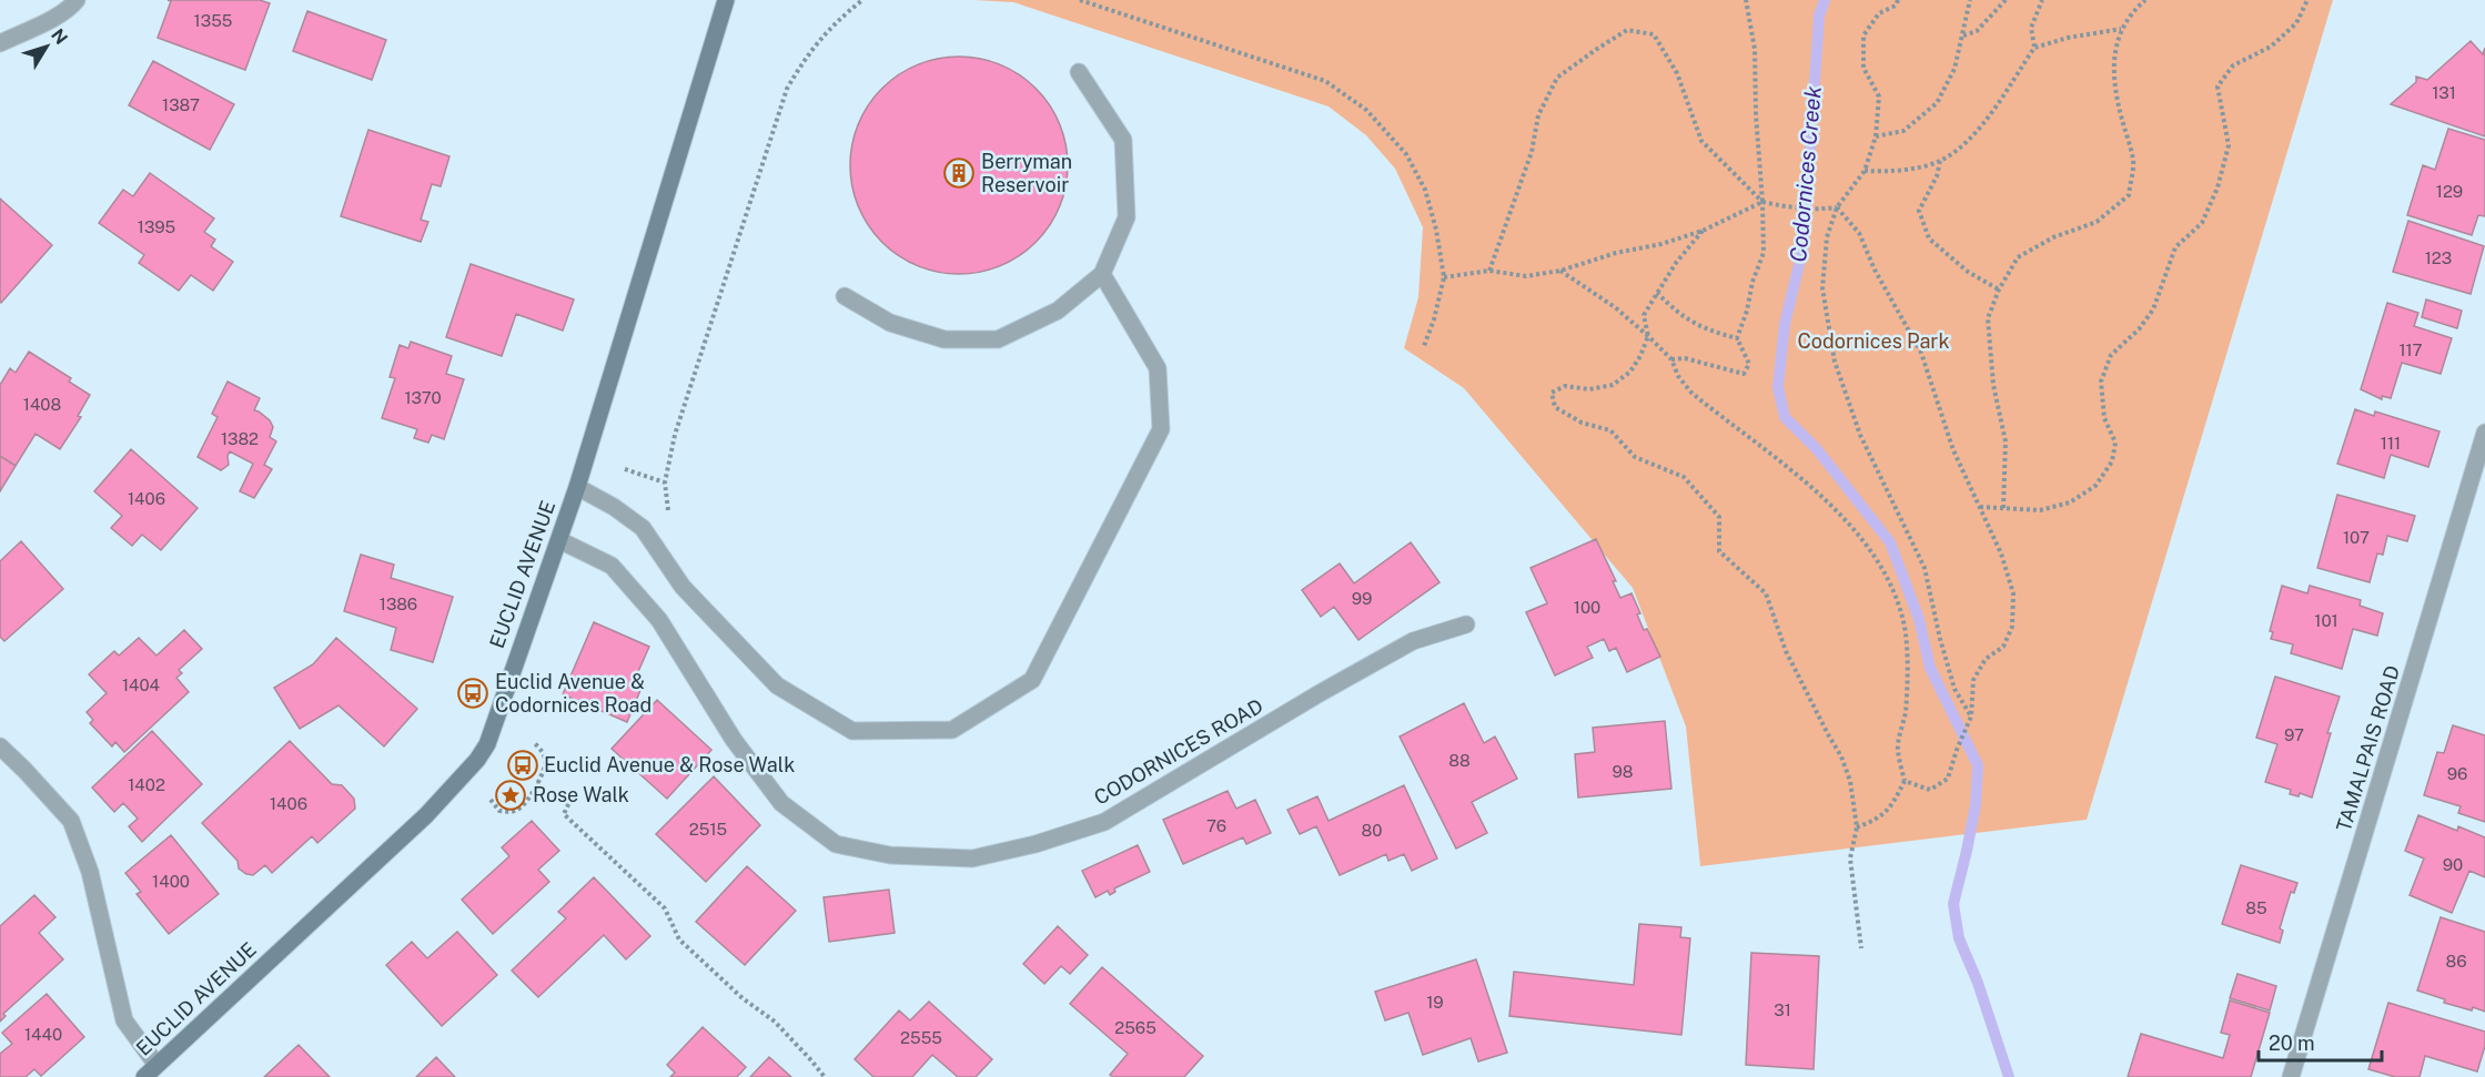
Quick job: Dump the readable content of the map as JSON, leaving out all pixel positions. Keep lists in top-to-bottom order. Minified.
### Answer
{"streets":{"street":["EUCLID AVENUE","TAMALPAIS ROAD","CODORNICES ROAD"]},"crossings":[["EUCLID AVENUE","CODORNICES ROAD"]],"water":["Codornices Creek"],"parks":["Codornices Park"],"places":{"building":["Berryman Reservoir"],"bus stop":["Euclid Avenue & Codornices Road","Euclid Avenue & Rose Walk"],"place":["Rose Walk"]},"house_numbers":["1355","131","1387","129","1395","123","117","1370","1408","1382","111","1406","107","99","1386","100","101","1404","97","88","98","96","1402","1406","76","2515","80","90","1400","85","86","19","31","2565","1440","2555"],"scale_bar":"20 m","north":"top right"}
